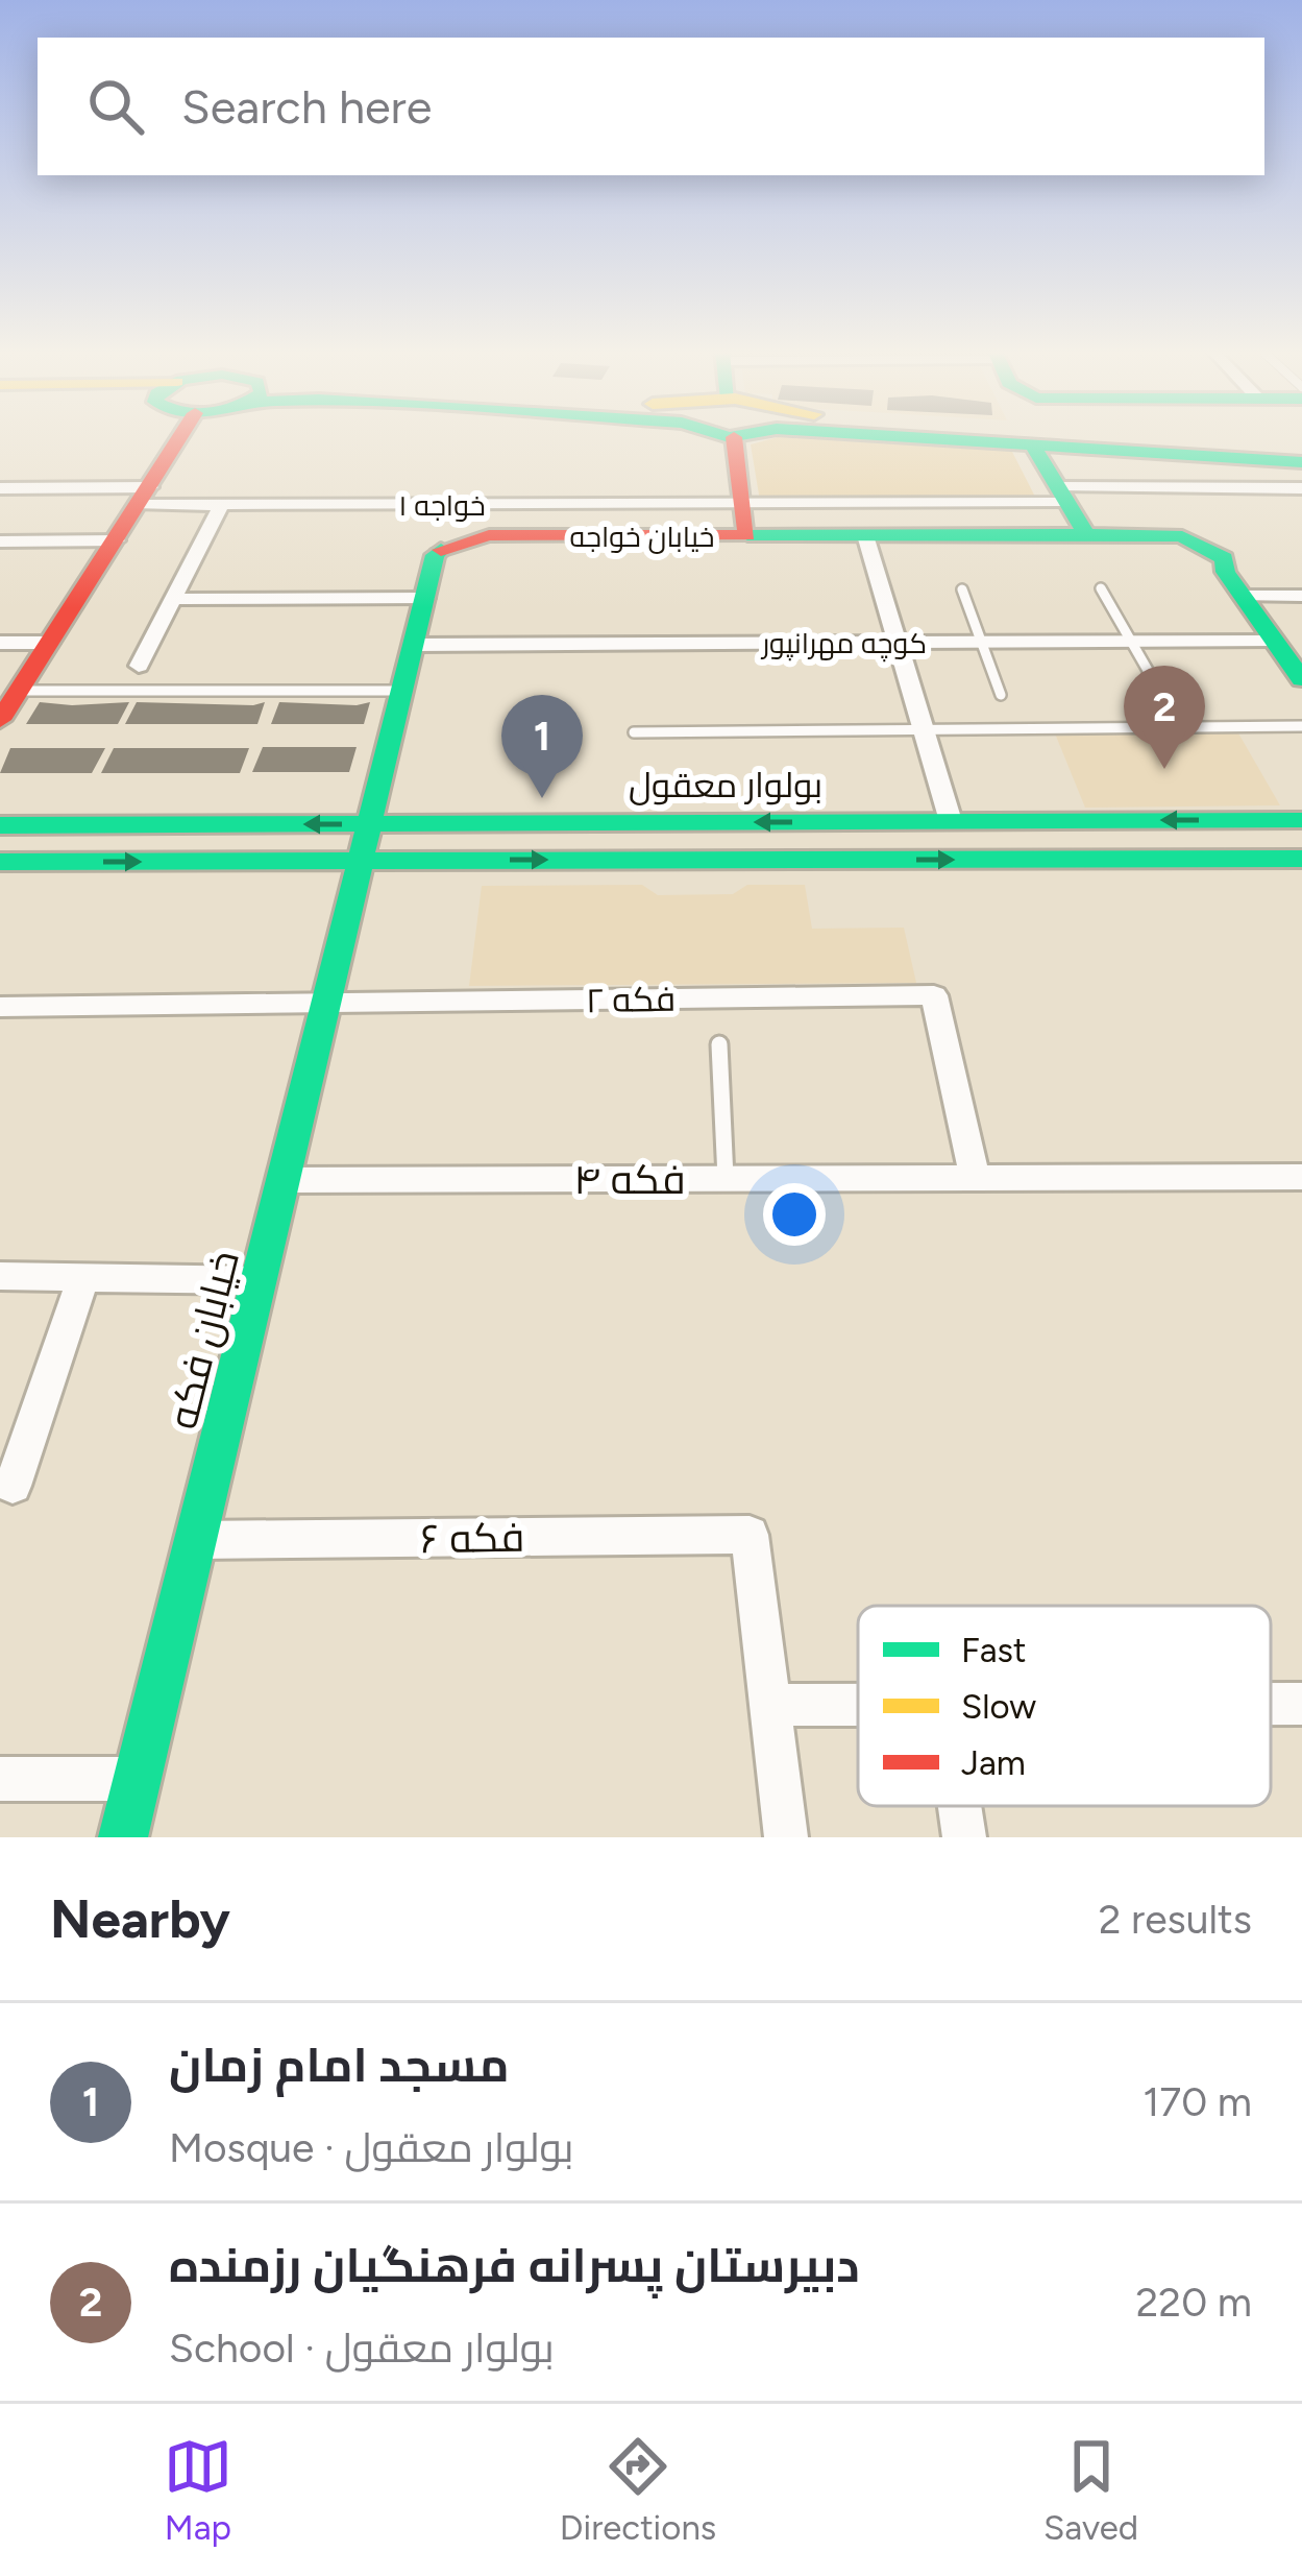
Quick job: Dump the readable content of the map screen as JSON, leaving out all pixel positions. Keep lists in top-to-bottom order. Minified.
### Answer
{"streets":{"street":["خواجه ۱","خیابان خواجه","کوچه مهرانپور","بولوار معقول","فکه ۲","فکه ۴","خیابان فکه","فکه ۶"]},"crossings":[["خواجه ۱","خیابان خواجه"],["خیابان خواجه","کوچه مهرانپور"],["خیابان خواجه","بولوار معقول"],["خیابان خواجه","خیابان فکه"],["فکه ۲","فکه ۴"],["فکه ۲","خیابان فکه"],["فکه ۴","خیابان فکه"],["خیابان فکه","فکه ۶"]],"legend":["Fast","Slow","Jam"],"page":{"search":"Search here","pins":["2","1"],"heading":["Nearby","2 results"],"list":[{"mark":"1","name":"مسجد امام زمان","note":"Mosque · بولوار معقول","value":"170 m"},{"mark":"2","name":"دبیرستان پسرانه فرهنگیان رزمنده","note":"School · بولوار معقول","value":"220 m"}],"nav":["Map","Directions","Saved"]}}
